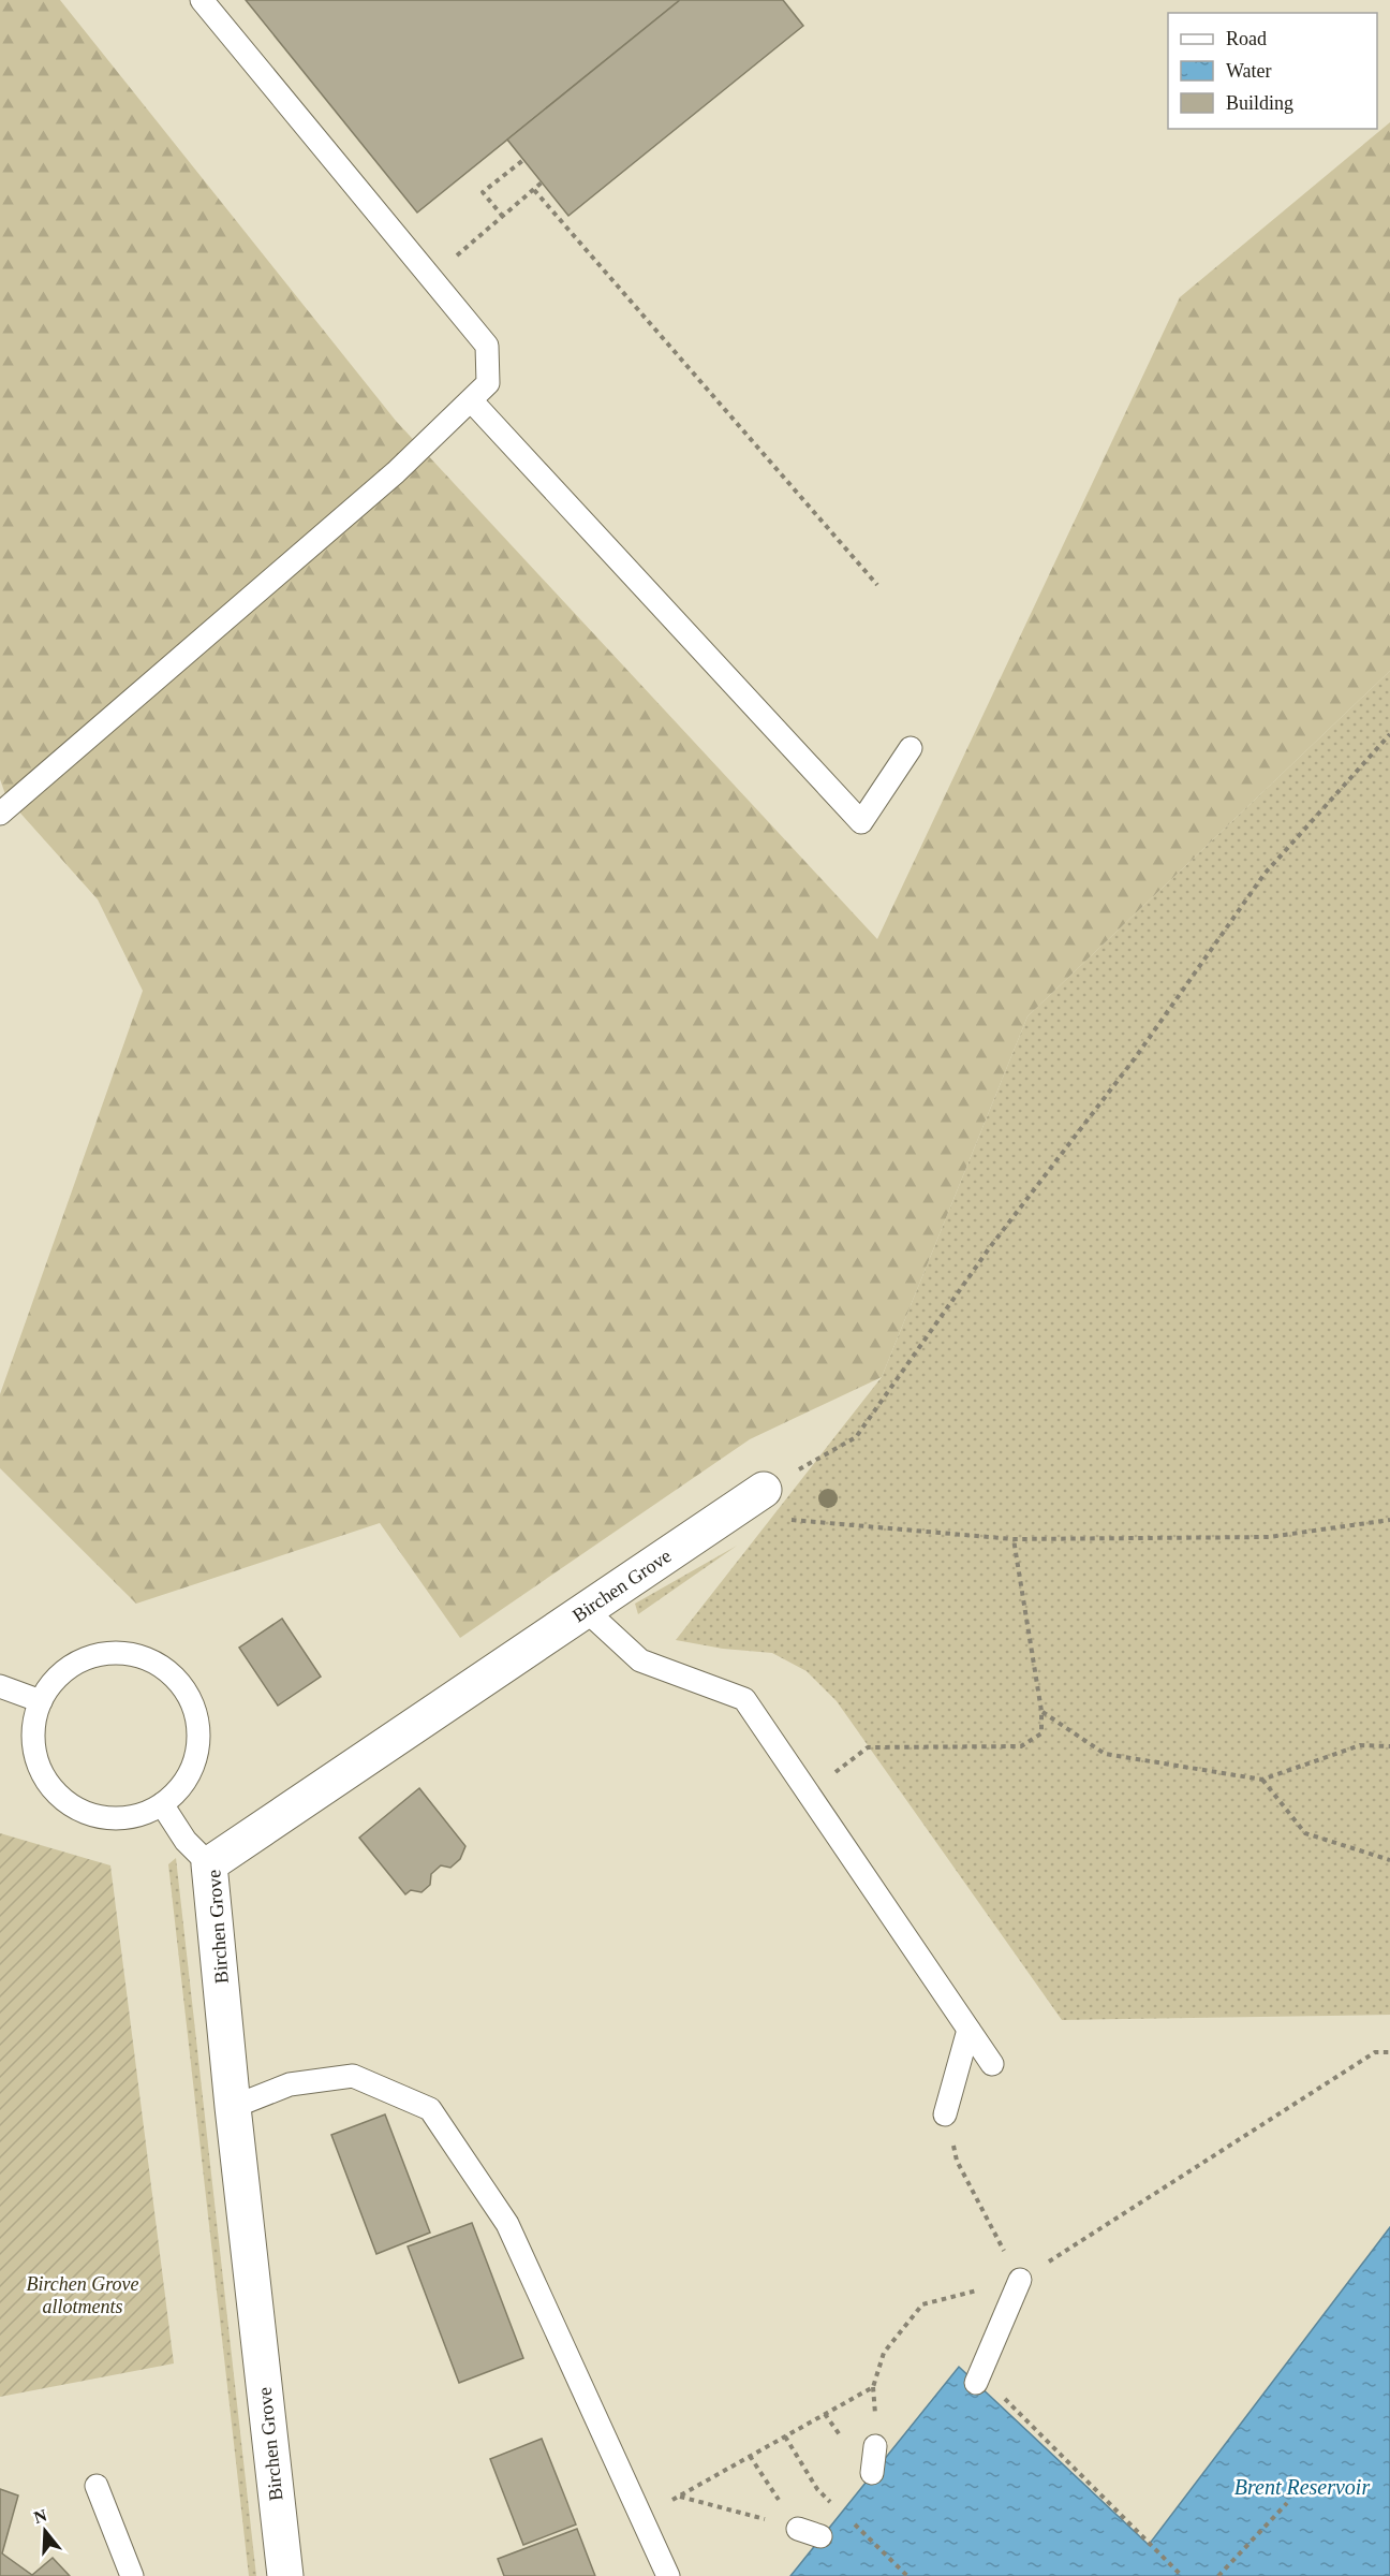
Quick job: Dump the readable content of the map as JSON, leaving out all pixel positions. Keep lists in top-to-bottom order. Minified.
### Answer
{"streets":{"street":["Birchen Grove"]},"water":["Brent Reservoir"],"parks":["Birchen Grove allotments"],"legend":["Road","Water","Building"],"north":"top"}
